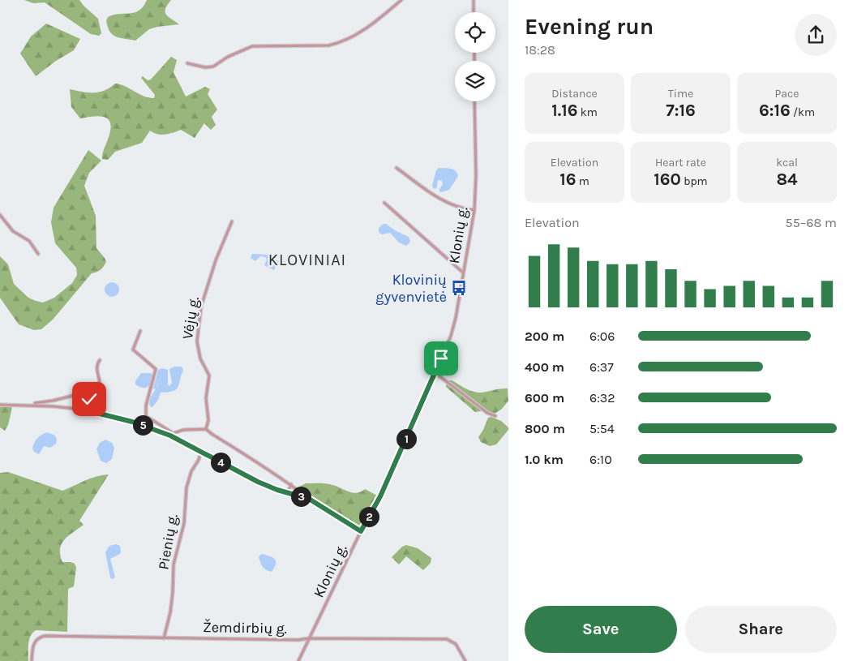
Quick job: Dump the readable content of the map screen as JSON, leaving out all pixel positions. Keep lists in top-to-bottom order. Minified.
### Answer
{"streets":{"street":["Klonių g.","Vėjų g.","Pienių g.","Žemdirbių g."]},"crossings":[["Klonių g.","Žemdirbių g."],["Pienių g.","Žemdirbių g."]],"districts":["KLOVINIAI"],"places":{"bus stop":["Klovinių gyvenvietė"]},"page":{"heading":["Evening run","18:28"],"stats":[["Distance","1.16 km"],["Time","7:16"],["Pace","6:16 /km"],["Elevation","16 m"],["Heart rate","160 bpm"],["kcal","84"]],"chart":["Elevation","55–68 m"],"list":[{"name":"200 m","note":"6:06"},{"name":"400 m","note":"6:37"},{"name":"600 m","note":"6:32"},{"name":"800 m","note":"5:54"},{"name":"1.0 km","note":"6:10"}],"pins":["5","1","4","3","2"],"buttons":["Save","Share"]}}
